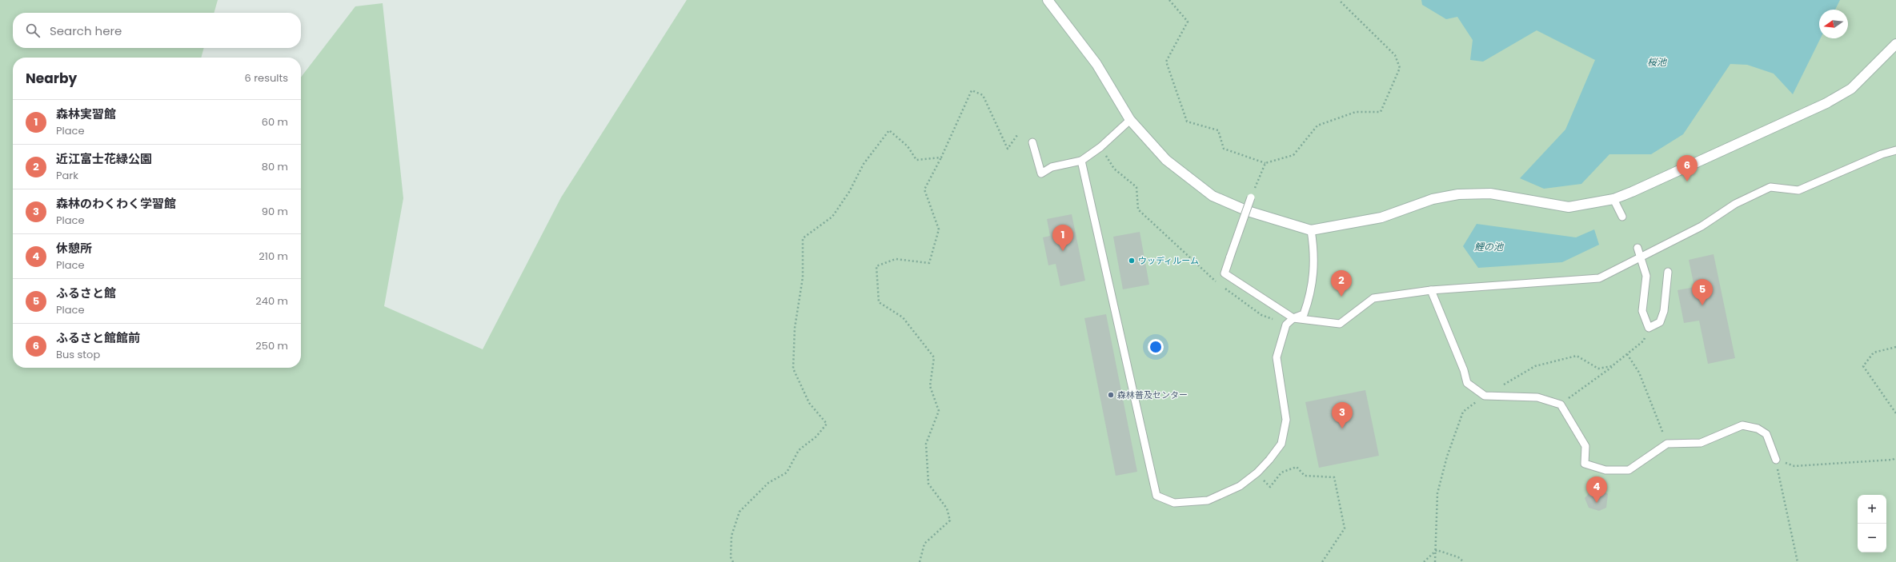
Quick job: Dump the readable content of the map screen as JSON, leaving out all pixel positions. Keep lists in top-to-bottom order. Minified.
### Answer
{"water":["桜池","鯉の池"],"places":["ウッディルーム","森林普及センター"],"north":"left","page":{"search":"Search here","heading":["Nearby","6 results"],"list":[{"mark":"1","name":"森林実習館","note":"Place","value":"60 m"},{"mark":"2","name":"近江富士花緑公園","note":"Park","value":"80 m"},{"mark":"3","name":"森林のわくわく学習館","note":"Place","value":"90 m"},{"mark":"4","name":"休憩所","note":"Place","value":"210 m"},{"mark":"5","name":"ふるさと館","note":"Place","value":"240 m"},{"mark":"6","name":"ふるさと館館前","note":"Bus stop","value":"250 m"}],"pins":["6","1","2","5","3","4"],"map_buttons":["+","−"]}}
